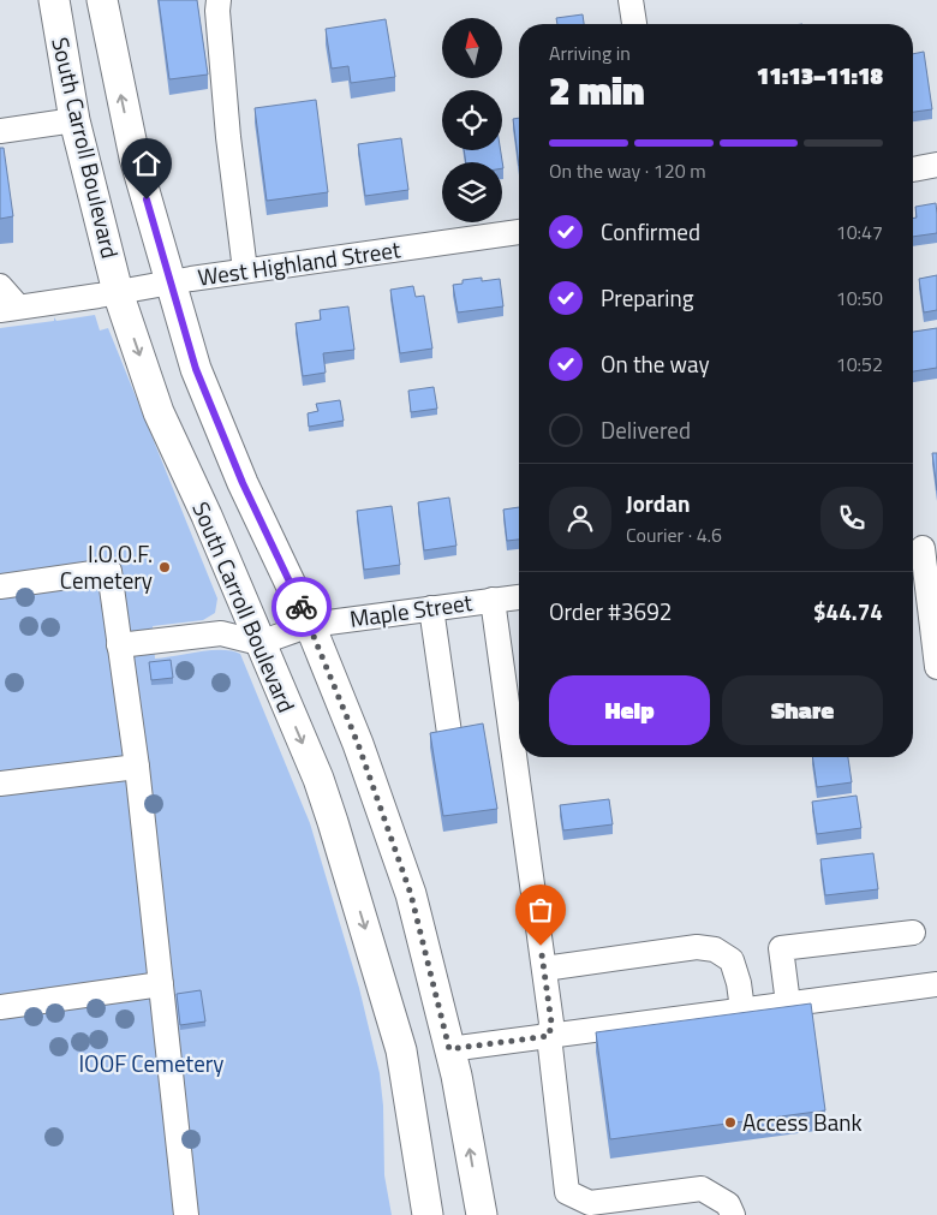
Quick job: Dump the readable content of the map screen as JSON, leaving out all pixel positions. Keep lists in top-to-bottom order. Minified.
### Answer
{"streets":{"main road":["South Carroll Boulevard"],"street":["West Highland Street","Maple Street"]},"crossings":[["South Carroll Boulevard","West Highland Street"],["South Carroll Boulevard","Maple Street"]],"parks":["IOOF Cemetery"],"places":["I.O.O.F. Cemetery","Access Bank"],"north":"top","page":{"heading":["2 min","Arriving in","11:13–11:18"],"panel":["Jordan","Courier · 4.6","Order #3692","$44.74"],"bar":"On the way · 120 m","list":[["Confirmed","10:47"],["Preparing","10:50"],["On the way","10:52"],"Delivered"],"buttons":["Help","Share"]}}
